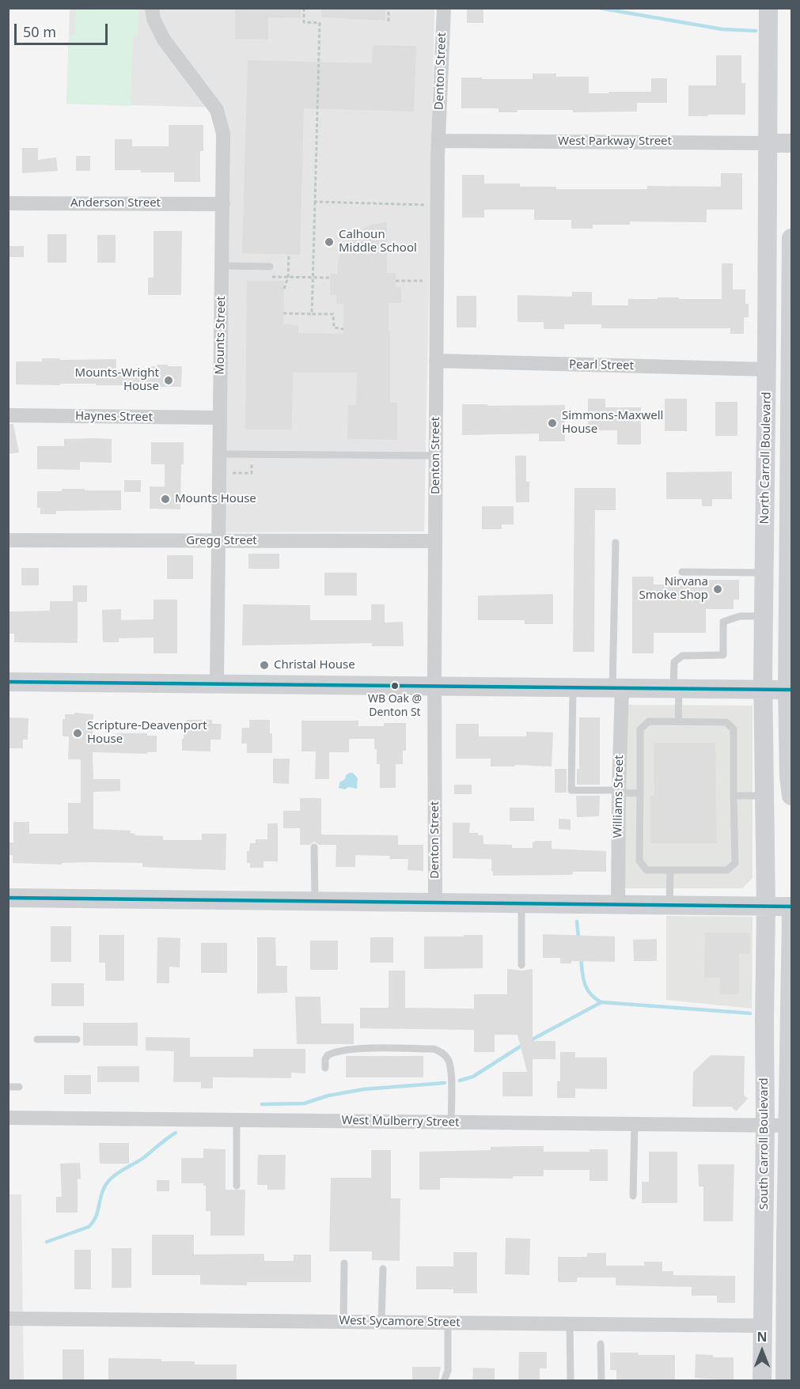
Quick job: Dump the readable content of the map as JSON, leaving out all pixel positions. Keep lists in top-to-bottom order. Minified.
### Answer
{"streets":{"main road":["West Parkway Street","North Carroll Boulevard","South Carroll Boulevard","West Sycamore Street"],"street":["Denton Street","Anderson Street","Mounts Street","Pearl Street","Haynes Street","Gregg Street","Williams Street","West Mulberry Street"]},"crossings":[["Denton Street","West Parkway Street"],["Denton Street","Pearl Street"],["Denton Street","Gregg Street"],["West Parkway Street","North Carroll Boulevard"],["Anderson Street","Mounts Street"],["Mounts Street","Haynes Street"],["Mounts Street","Gregg Street"],["Pearl Street","North Carroll Boulevard"],["North Carroll Boulevard","South Carroll Boulevard"],["West Mulberry Street","South Carroll Boulevard"],["South Carroll Boulevard","West Sycamore Street"]],"places":["Calhoun Middle School","Mounts-Wright House","Simmons-Maxwell House","Mounts House","Nirvana Smoke Shop","Christal House","WB Oak @ Denton St","Scripture-Deavenport House"],"scale_bar":"50 m","north":"top"}
